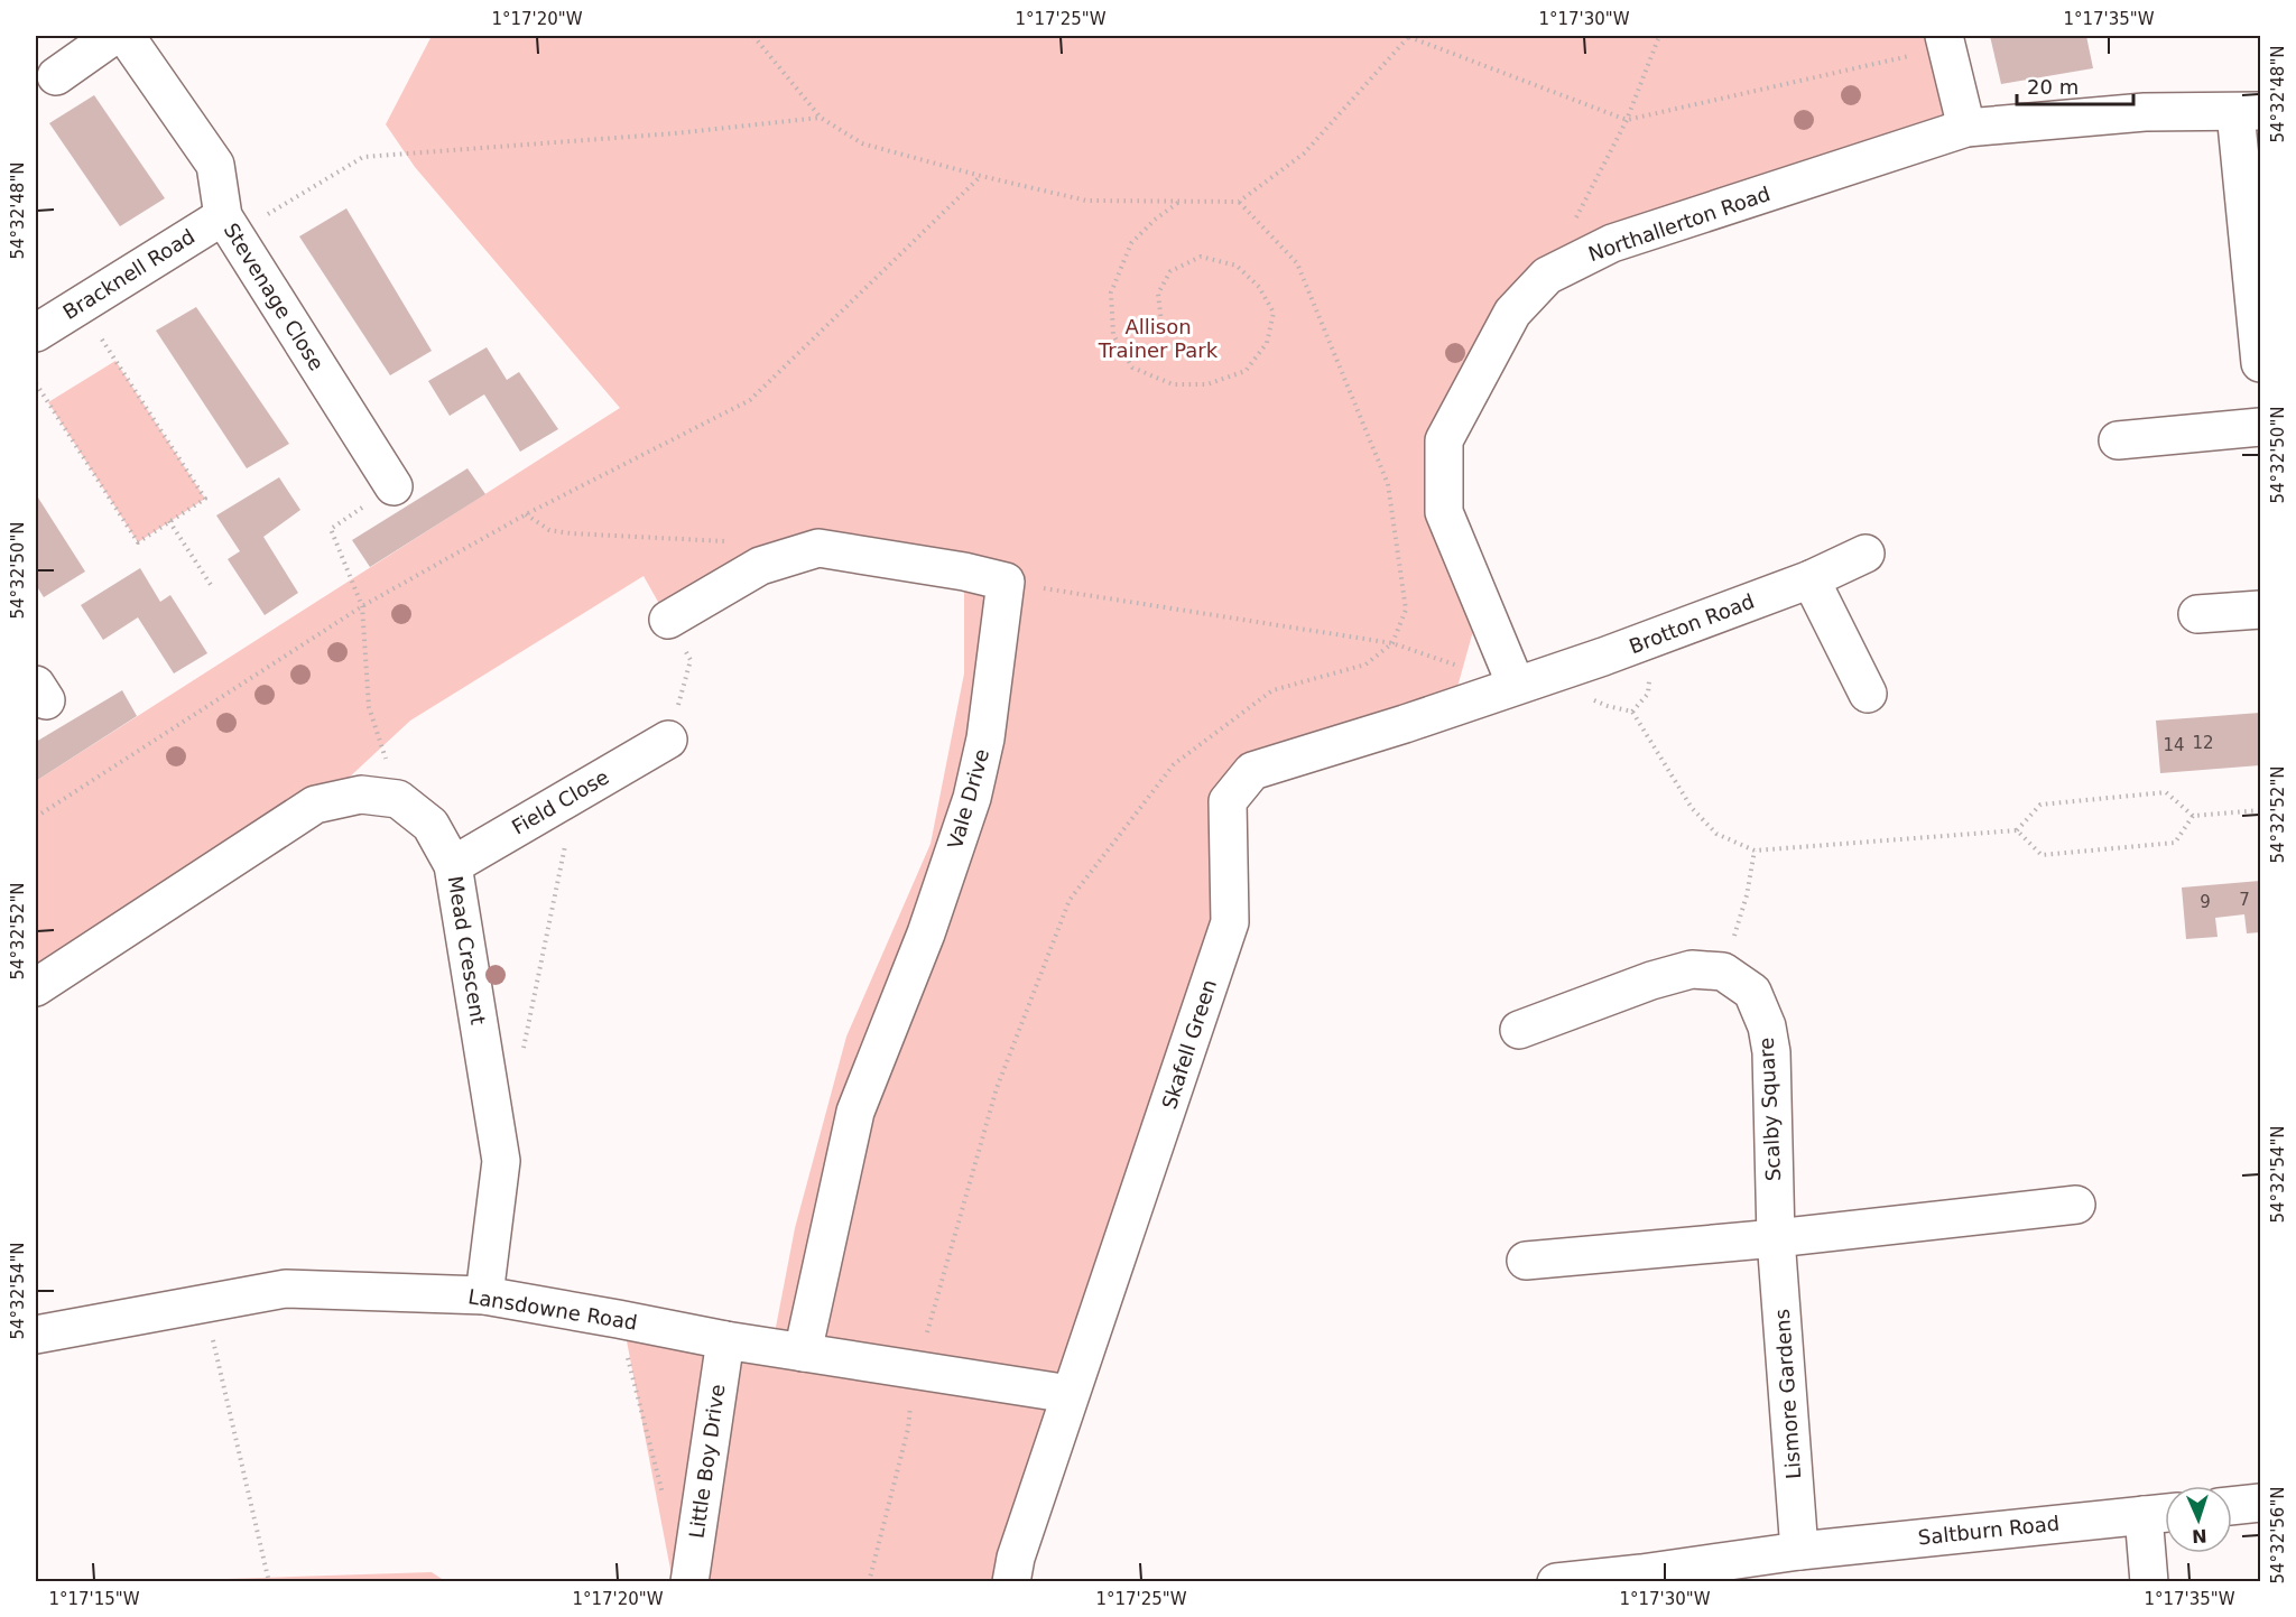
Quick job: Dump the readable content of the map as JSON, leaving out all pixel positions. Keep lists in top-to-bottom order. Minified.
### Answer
{"streets":{"street":["Northallerton Road","Bracknell Road","Stevenage Close","Brotton Road","Vale Drive","Field Close","Mead Crescent","Skafell Green","Scalby Square","Lansdowne Road","Lismore Gardens","Little Boy Drive","Saltburn Road"]},"crossings":[["Northallerton Road","Brotton Road"],["Northallerton Road","Skafell Green"],["Bracknell Road","Stevenage Close"],["Brotton Road","Skafell Green"],["Vale Drive","Lansdowne Road"],["Field Close","Mead Crescent"],["Mead Crescent","Lansdowne Road"],["Skafell Green","Lansdowne Road"],["Scalby Square","Lismore Gardens"],["Lansdowne Road","Little Boy Drive"],["Lismore Gardens","Saltburn Road"]],"parks":["Allison Trainer Park"],"house_numbers":["12","14","7","9"],"scale_bar":"20 m","north":"bottom","coordinates":["1°17'20\"W","1°17'25\"W","1°17'30\"W","1°17'35\"W","54°32'48\"N","54°32'50\"N","54°32'52\"N","54°32'54\"N","54°32'56\"N","1°17'15\"W"]}
